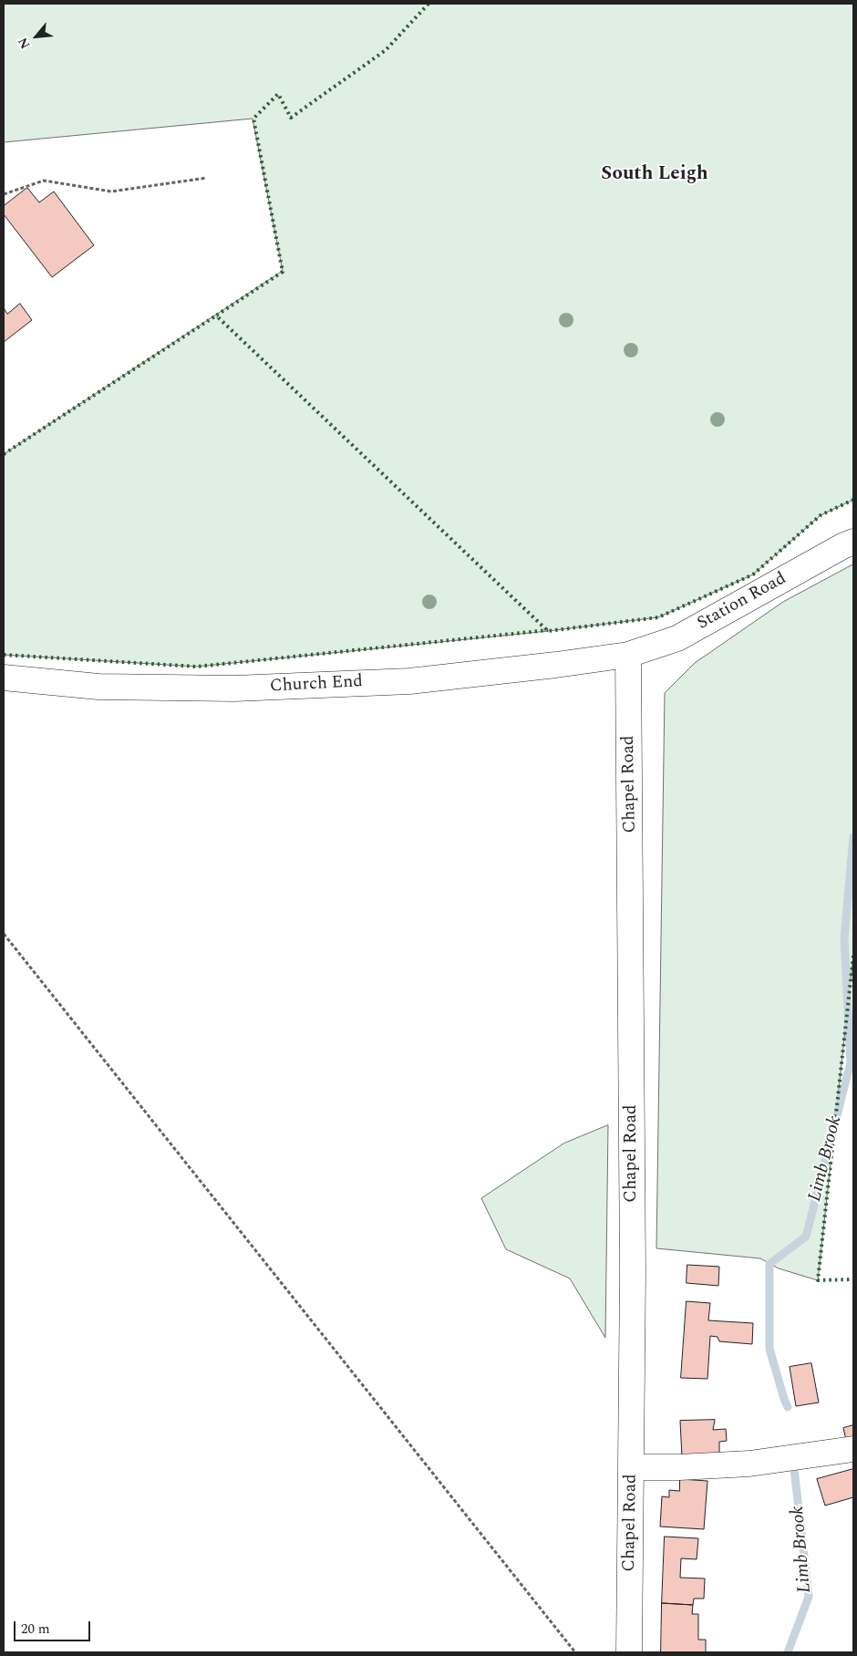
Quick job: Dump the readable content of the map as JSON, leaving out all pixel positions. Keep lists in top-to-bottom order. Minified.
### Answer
{"streets":{"street":["Station Road","Church End","Chapel Road"]},"crossings":[["Station Road","Church End"],["Station Road","Chapel Road"],["Church End","Chapel Road"]],"districts":["South Leigh"],"water":["Limb Brook"],"scale_bar":"20 m","north":"bottom left"}
